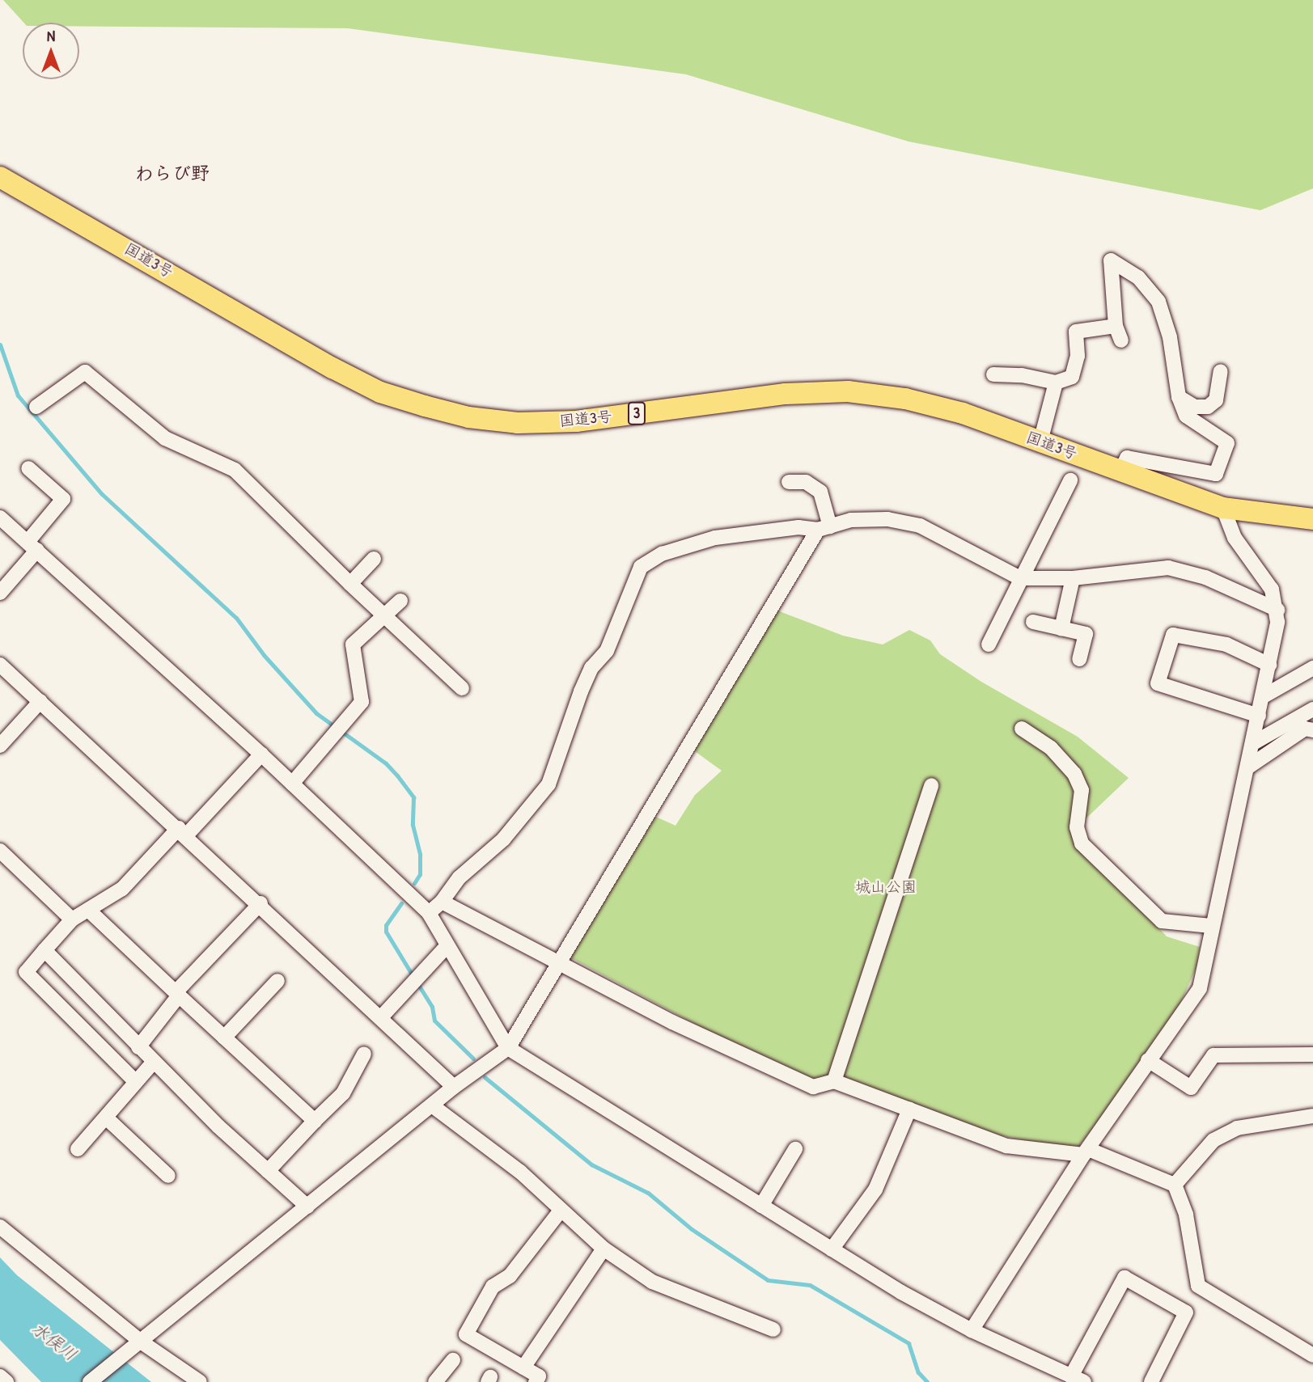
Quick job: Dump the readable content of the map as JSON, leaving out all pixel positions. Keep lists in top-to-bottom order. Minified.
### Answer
{"streets":{"highway":["国道3号","3"]},"districts":["わらび野"],"water":["水俣川"],"parks":["城山公園"],"north":"top"}
